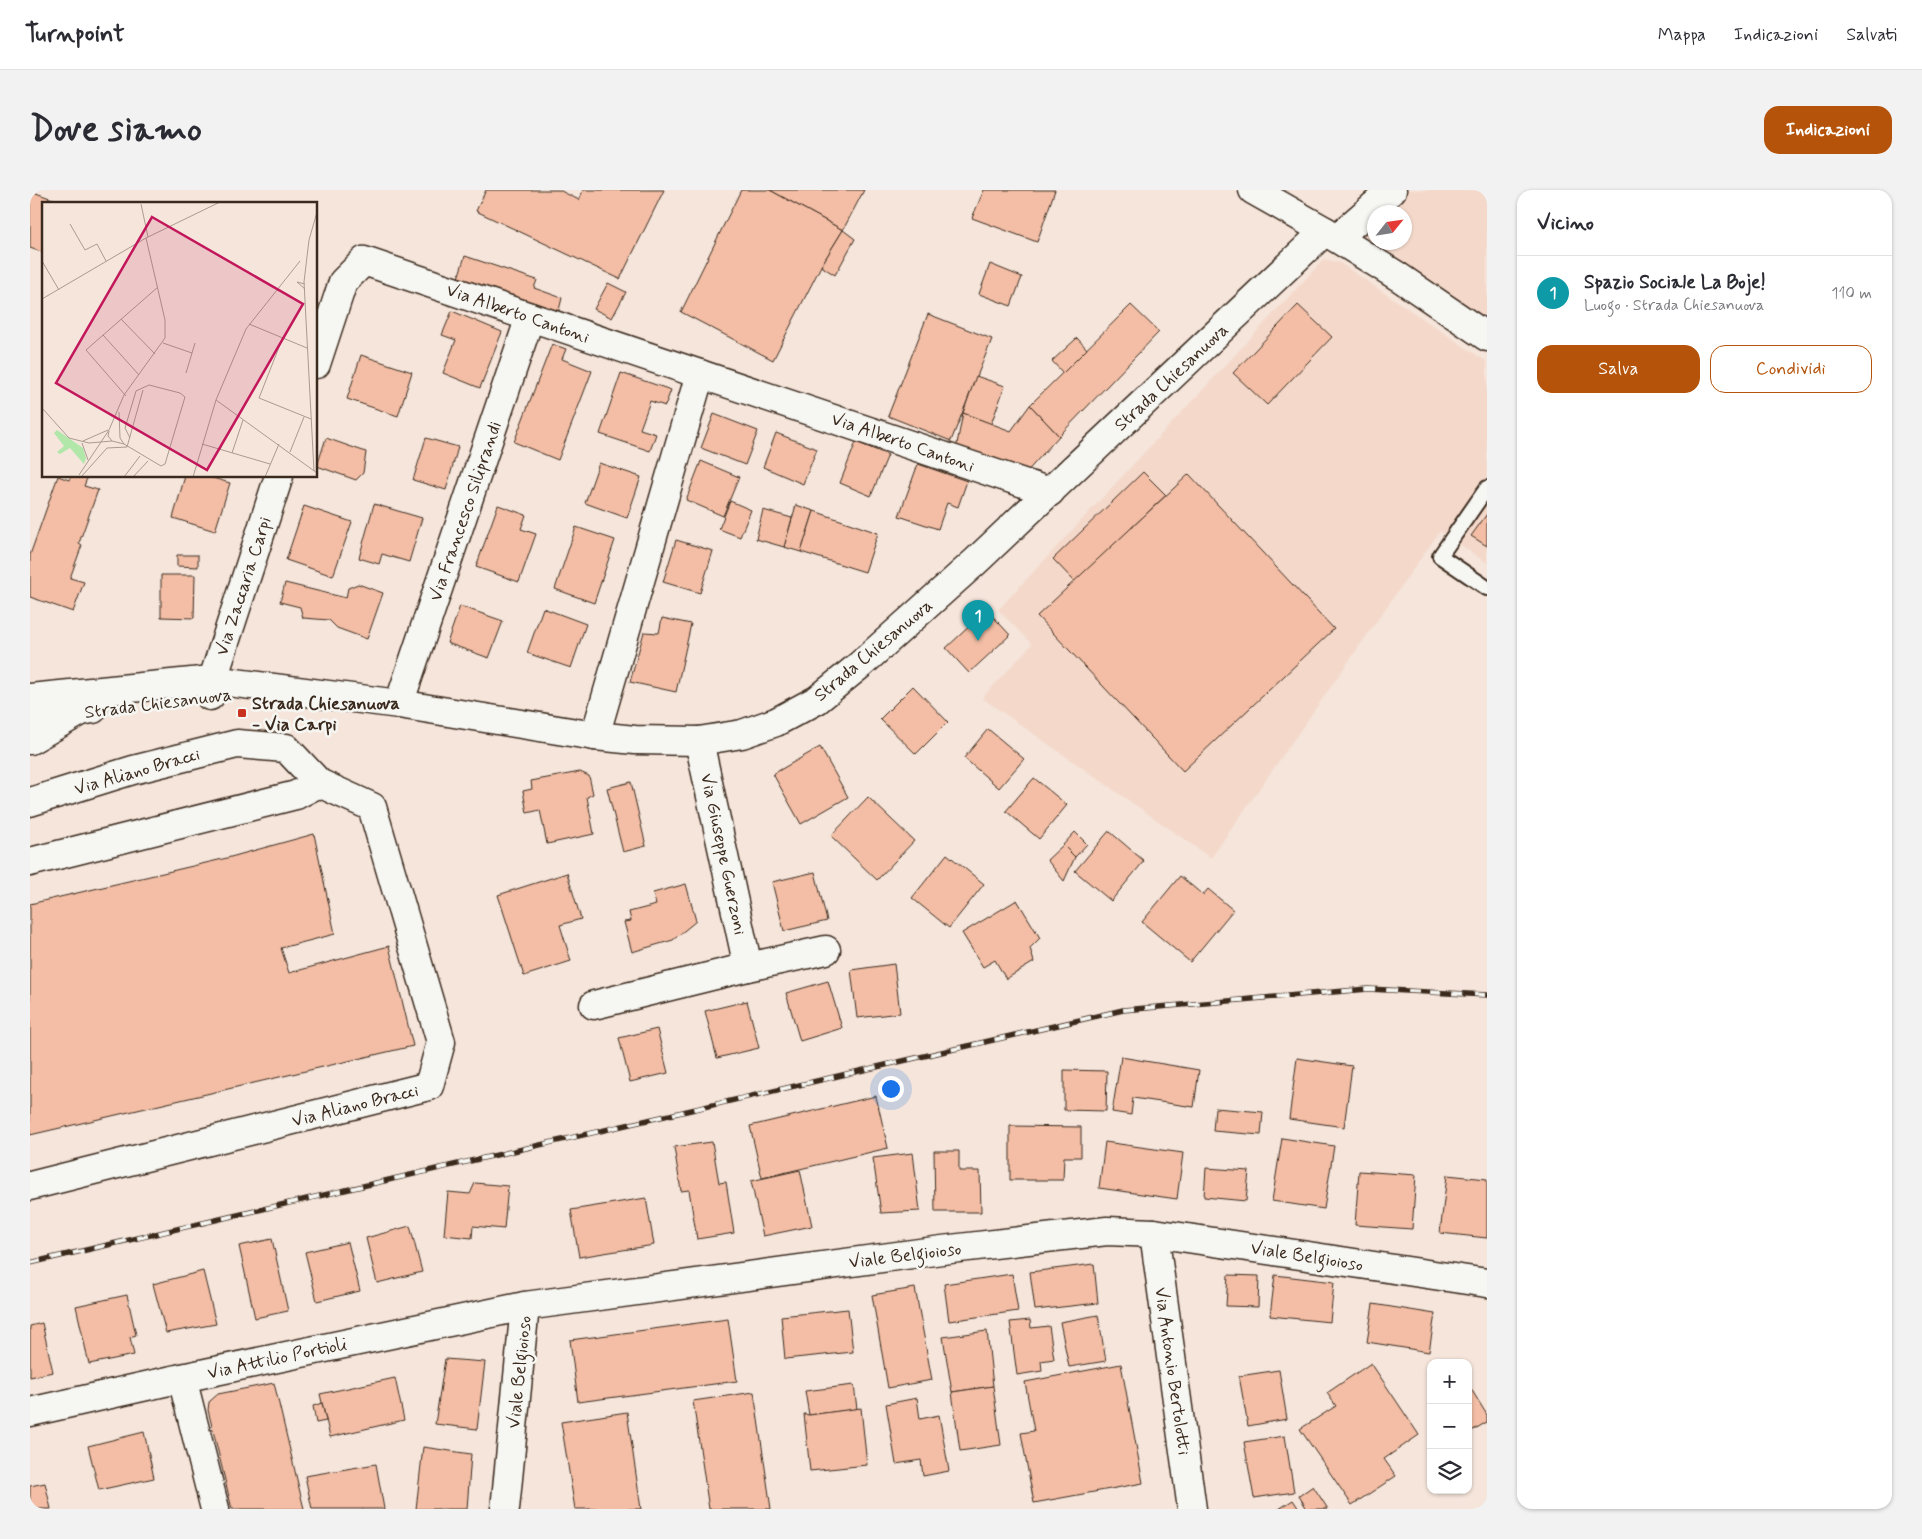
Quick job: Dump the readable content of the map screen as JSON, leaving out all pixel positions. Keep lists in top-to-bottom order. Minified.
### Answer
{"streets":{"street":["Via Alberto Cantoni","Strada Chiesanuova","Via Francesco Siliprandi","Via Zaccaria Carpi","Via Aliano Bracci","Via Giuseppe Guerzoni","Viale Belgioioso","Via Attilio Portioli","Via Antonio Bertolotti"]},"crossings":[["Via Alberto Cantoni","Strada Chiesanuova"],["Via Alberto Cantoni","Via Francesco Siliprandi"],["Strada Chiesanuova","Via Francesco Siliprandi"],["Strada Chiesanuova","Via Zaccaria Carpi"],["Strada Chiesanuova","Via Giuseppe Guerzoni"],["Viale Belgioioso","Via Attilio Portioli"],["Viale Belgioioso","Via Antonio Bertolotti"]],"places":{"transit":["Strada Chiesanuova - Via Carpi"]},"north":"top right","page":{"header":"Turnpoint","nav":["Mappa","Indicazioni","Salvati"],"buttons":["Indicazioni",["Salva","Condividi"]],"title":"Dove siamo","heading":"Vicino","list":[{"mark":"1","name":"Spazio Sociale La Boje!","note":"Luogo · Strada Chiesanuova","value":"110 m"}],"pins":"1","map_buttons":["+","−"]}}
